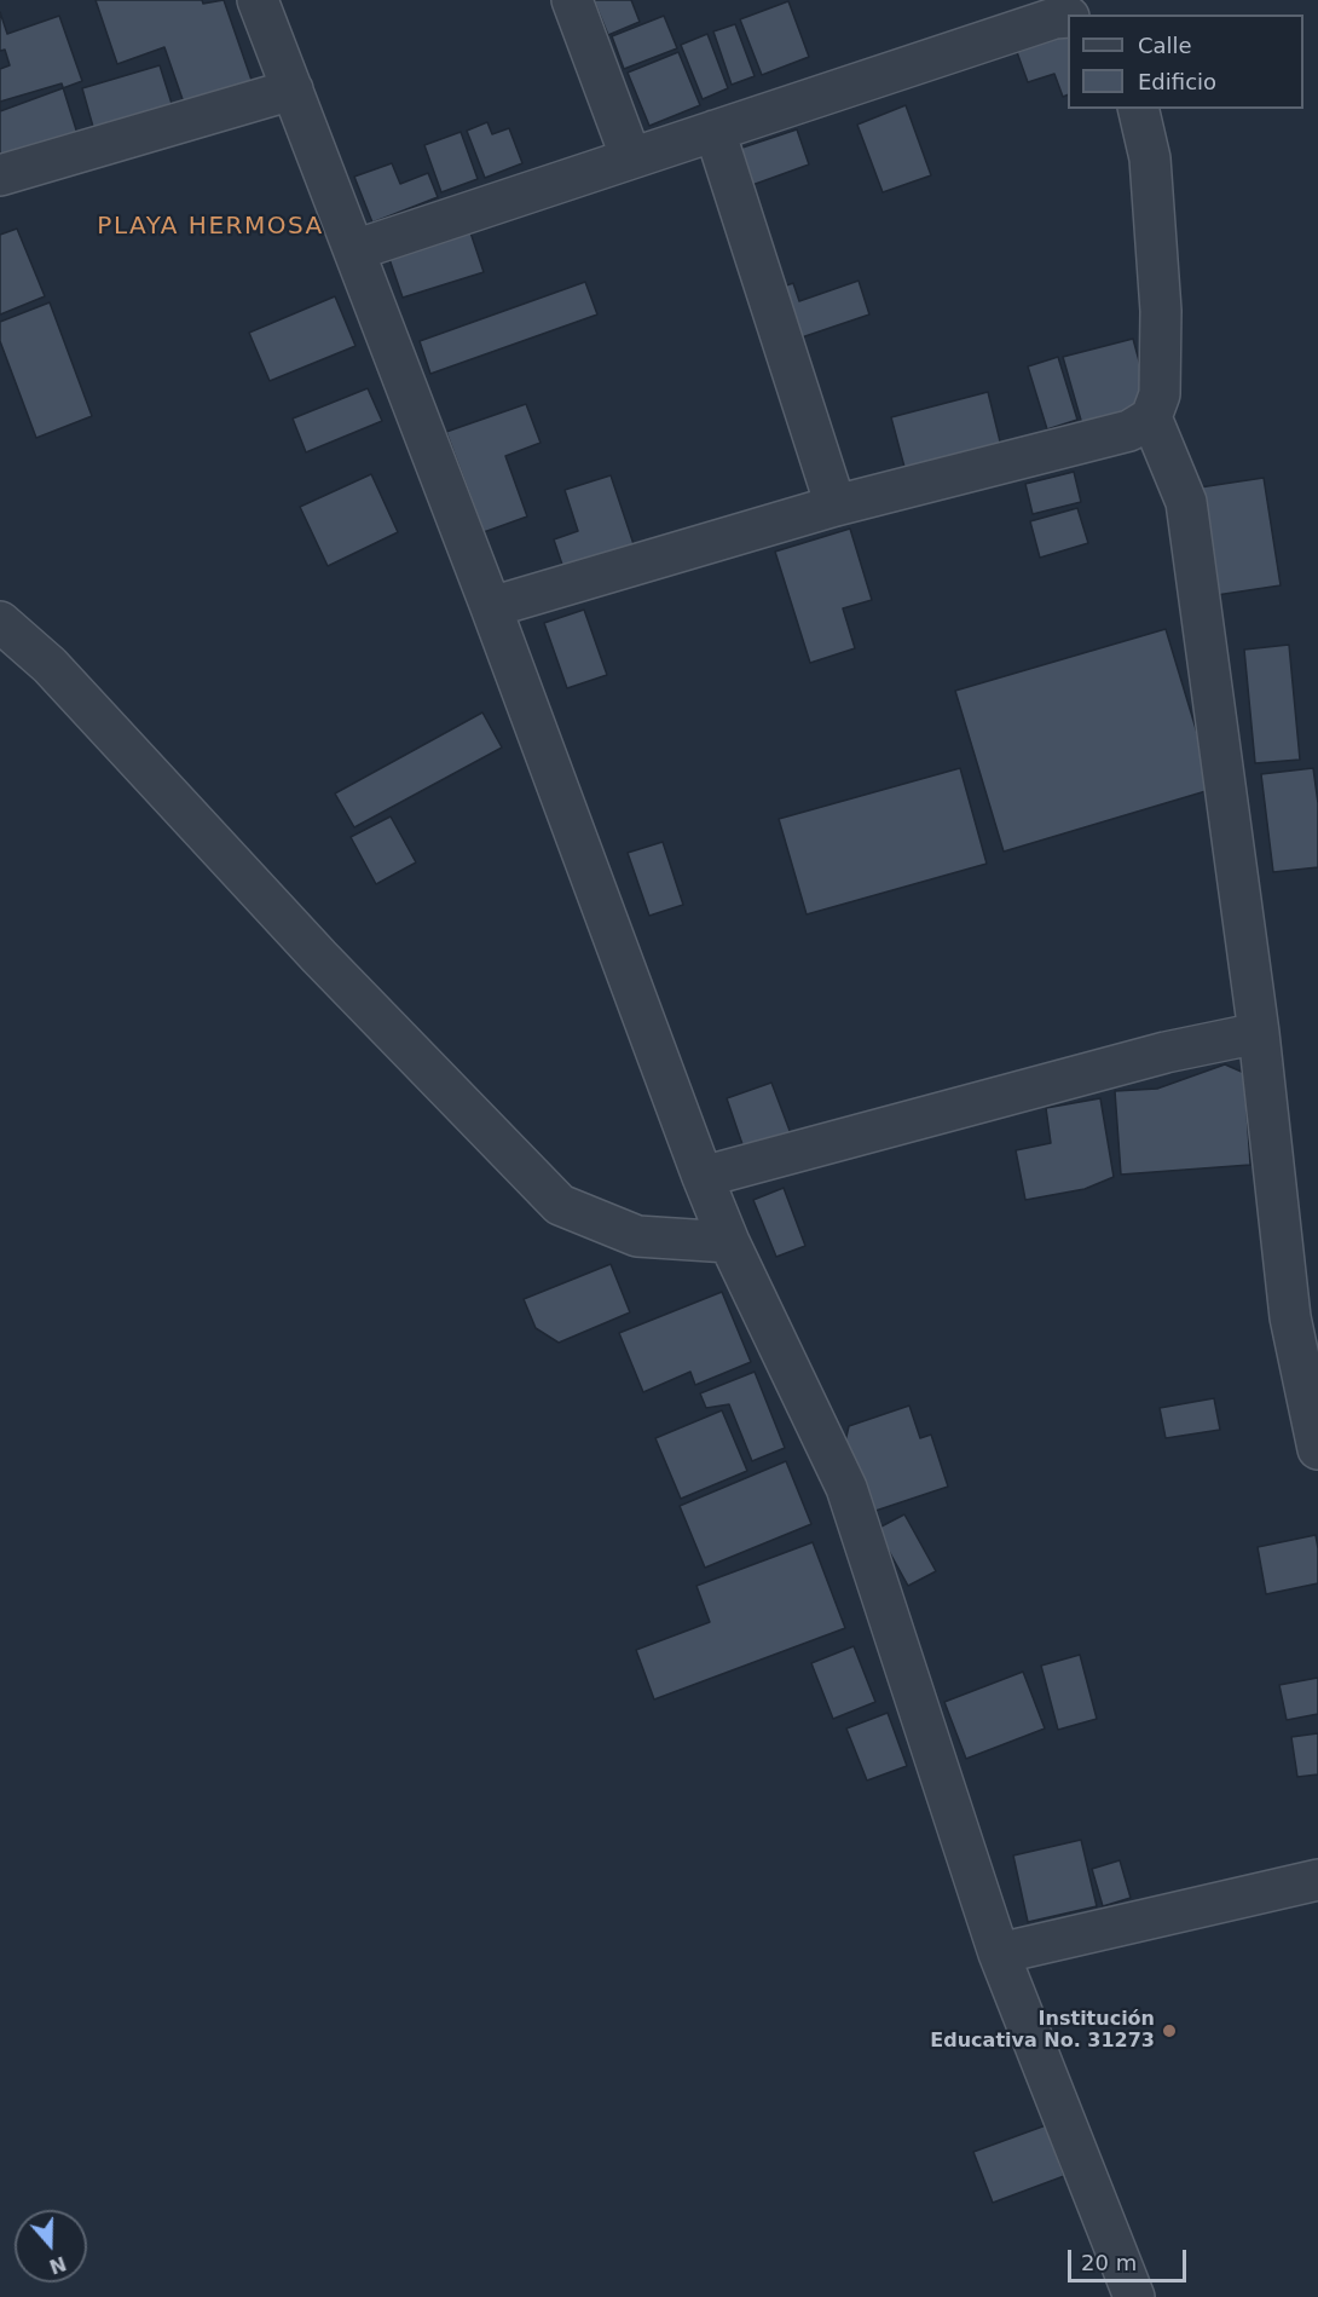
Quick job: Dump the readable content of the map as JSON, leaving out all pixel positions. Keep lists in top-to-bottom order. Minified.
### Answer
{"districts":["PLAYA HERMOSA"],"places":["Institución Educativa No. 31273"],"legend":["Calle","Edificio"],"scale_bar":"20 m","north":"bottom"}
